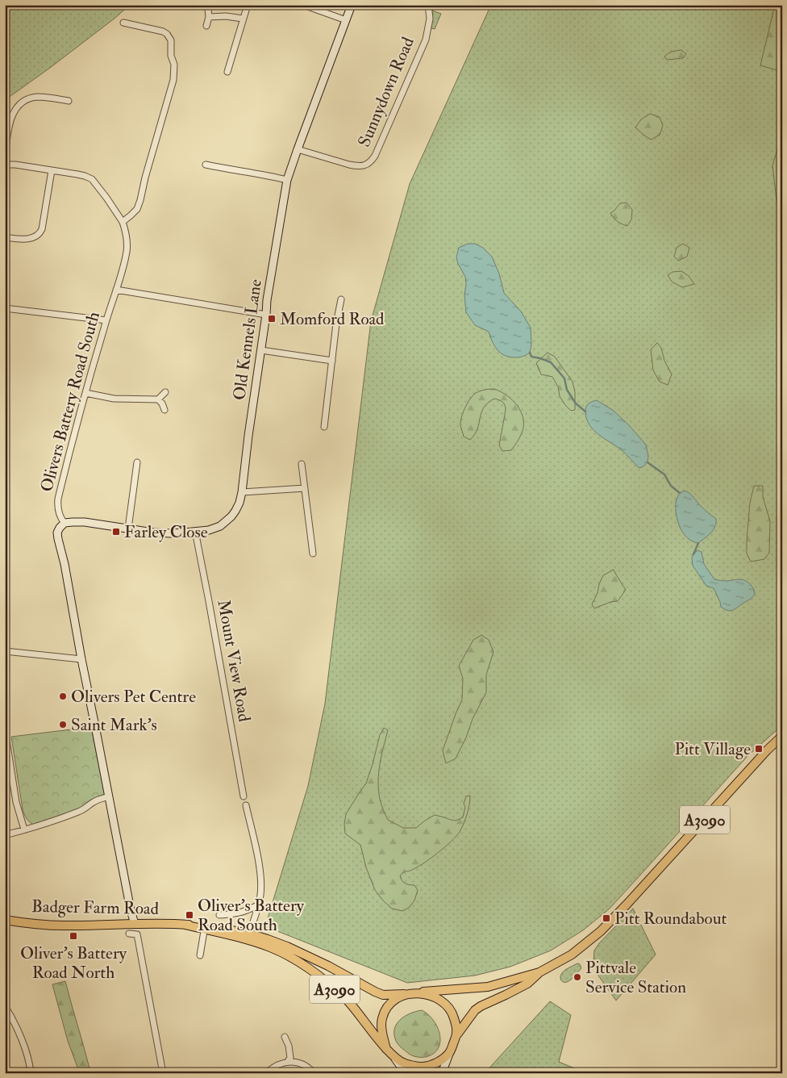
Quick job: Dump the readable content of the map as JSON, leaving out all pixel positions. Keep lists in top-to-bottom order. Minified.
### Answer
{"streets":{"main road":["A3090","Badger Farm Road"],"street":["Sunnydown Road","Old Kennels Lane","Olivers Battery Road South","Mount View Road"]},"crossings":[["Sunnydown Road","Old Kennels Lane"],["Old Kennels Lane","Olivers Battery Road South"],["Old Kennels Lane","Mount View Road"],["A3090","Badger Farm Road"]],"places":{"transit":["Momford Road","Farley Close","Pitt Village","Oliver's Battery Road South","Pitt Roundabout","Oliver's Battery Road North"],"other":["Olivers Pet Centre","Saint Mark's","Pittvale Service Station"]}}
